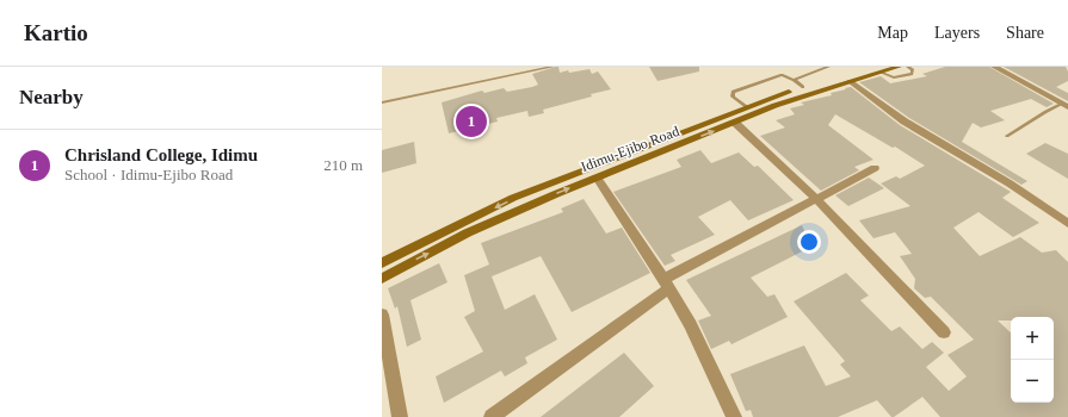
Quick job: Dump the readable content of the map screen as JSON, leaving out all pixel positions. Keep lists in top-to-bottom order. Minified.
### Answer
{"streets":{"main road":["Idimu-Ejibo Road"]},"page":{"header":"Kartio","nav":["Map","Layers","Share"],"heading":"Nearby","pins":"1","list":[{"mark":"1","name":"Chrisland College, Idimu","note":"School · Idimu-Ejibo Road","value":"210 m"}],"map_buttons":["+","−"]}}
